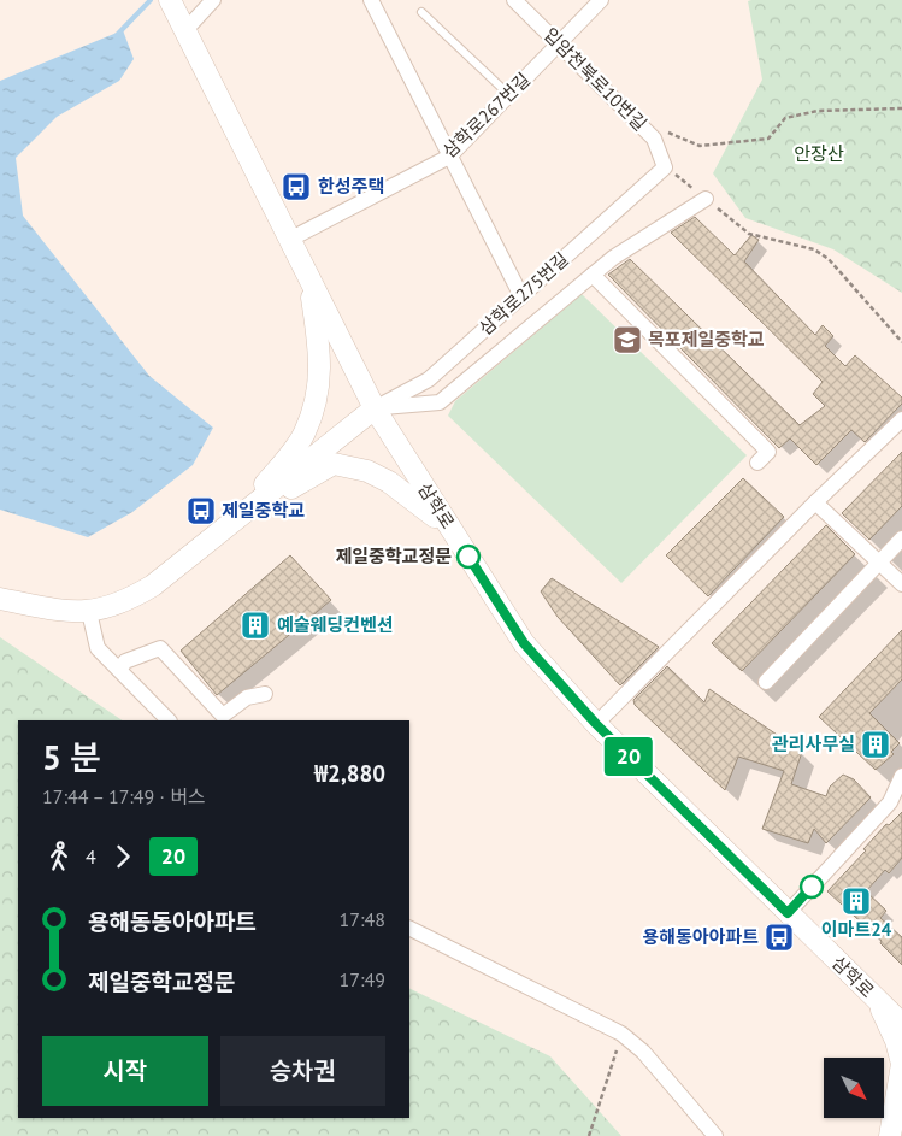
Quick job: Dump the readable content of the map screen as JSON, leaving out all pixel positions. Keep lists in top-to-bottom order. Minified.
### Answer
{"streets":{"street":["입암천북로10번길","삼학로267번길","삼학로275번길","삼학로"]},"crossings":[["입암천북로10번길","삼학로267번길"],["입암천북로10번길","삼학로275번길"],["삼학로267번길","삼학로"],["삼학로275번길","삼학로"]],"parks":["안장산"],"places":{"bus stop":["한성주택","제일중학교","용해동아아파트"],"school or university":["목포제일중학교"],"other":["제일중학교정문"],"building":["예술웨딩컨벤션","관리사무실","이마트24"]},"lines":["bus line 20"],"north":"bottom right","page":{"on_map":"20","heading":["5 분","17:44 – 17:49 · 버스","₩2,880"],"legs":["4","20"],"list":[{"name":"용해동동아아파트","value":"17:48"},{"name":"제일중학교정문","value":"17:49"}],"buttons":["시작","승차권"]}}
